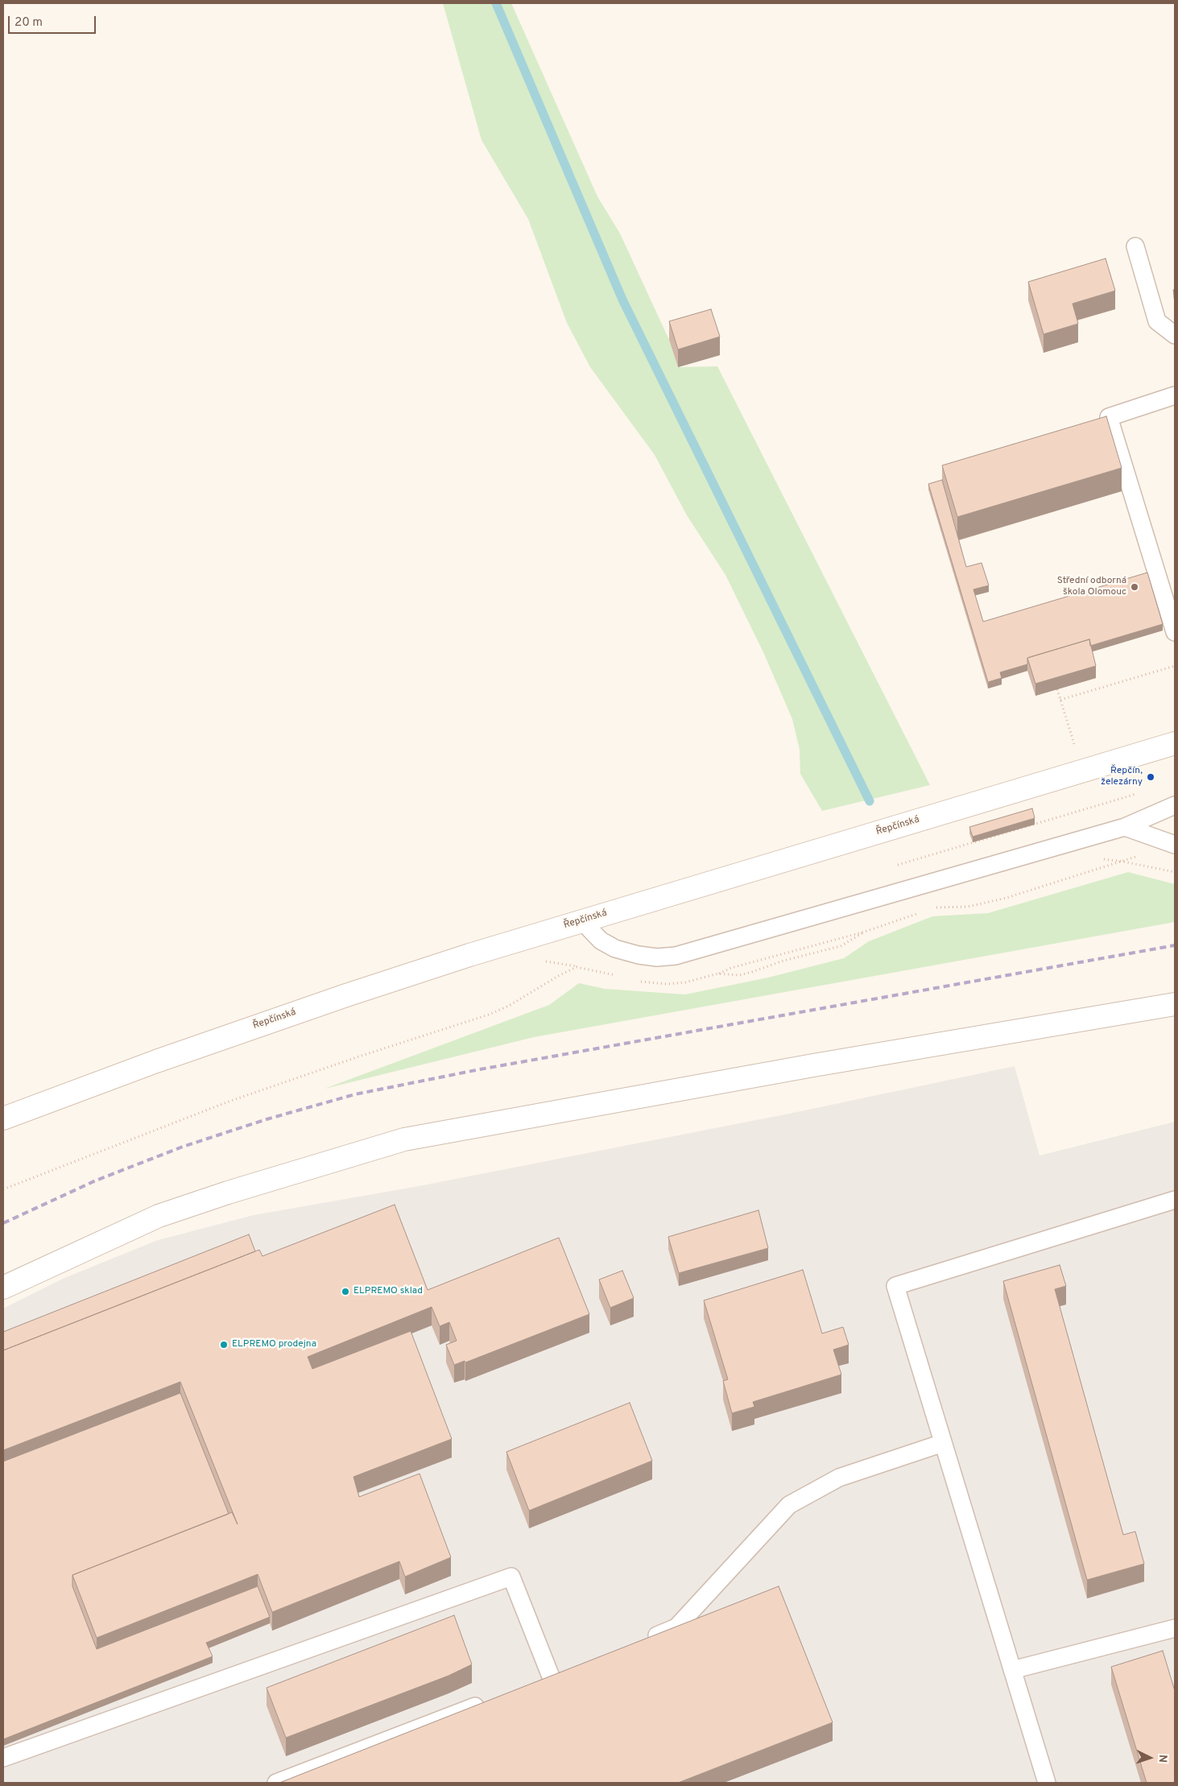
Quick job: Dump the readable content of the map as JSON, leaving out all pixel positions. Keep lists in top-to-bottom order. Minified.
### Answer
{"streets":{"street":["Řepčínská"]},"places":["Střední odborná škola Olomouc","Řepčín, železárny","ELPREMO sklad","ELPREMO prodejna"],"scale_bar":"20 m","north":"right"}
